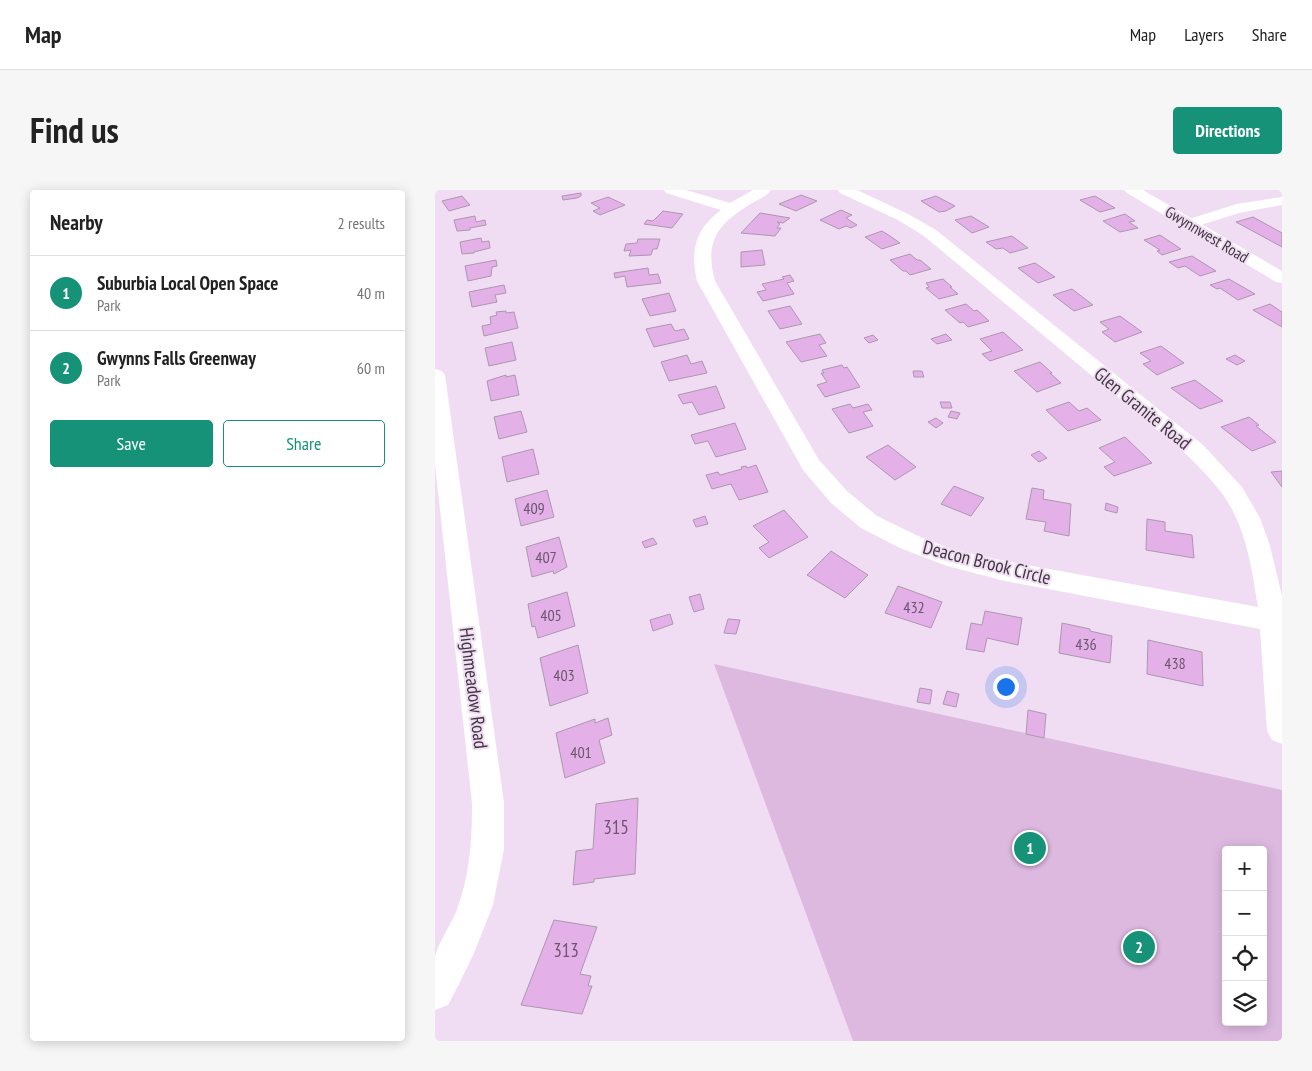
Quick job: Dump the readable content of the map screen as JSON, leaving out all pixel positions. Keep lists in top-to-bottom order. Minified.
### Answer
{"streets":{"street":["Gwynnwest Road","Glen Granite Road","Deacon Brook Circle","Highmeadow Road"]},"crossings":[["Glen Granite Road","Deacon Brook Circle"]],"house_numbers":["409","407","432","405","436","438","403","401","315","313"],"page":{"header":"Map","nav":["Map","Layers","Share"],"title":"Find us","buttons":["Directions",["Save","Share"]],"heading":["Nearby","2 results"],"list":[{"mark":"1","name":"Suburbia Local Open Space","note":"Park","value":"40 m"},{"mark":"2","name":"Gwynns Falls Greenway","note":"Park","value":"60 m"}],"pins":["1","2"],"map_buttons":["+","−"]}}
